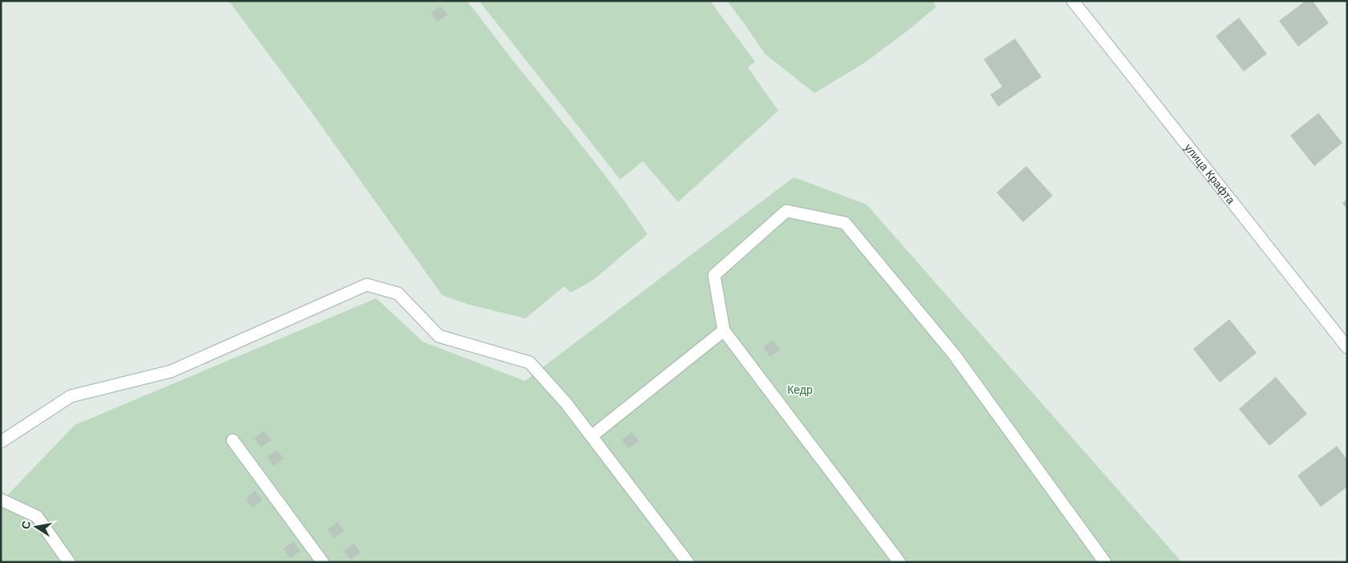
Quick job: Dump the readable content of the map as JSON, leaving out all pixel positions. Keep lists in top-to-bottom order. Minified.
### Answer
{"streets":{"street":["улица Крафта"]},"parks":["Кедр"],"north":"left"}
